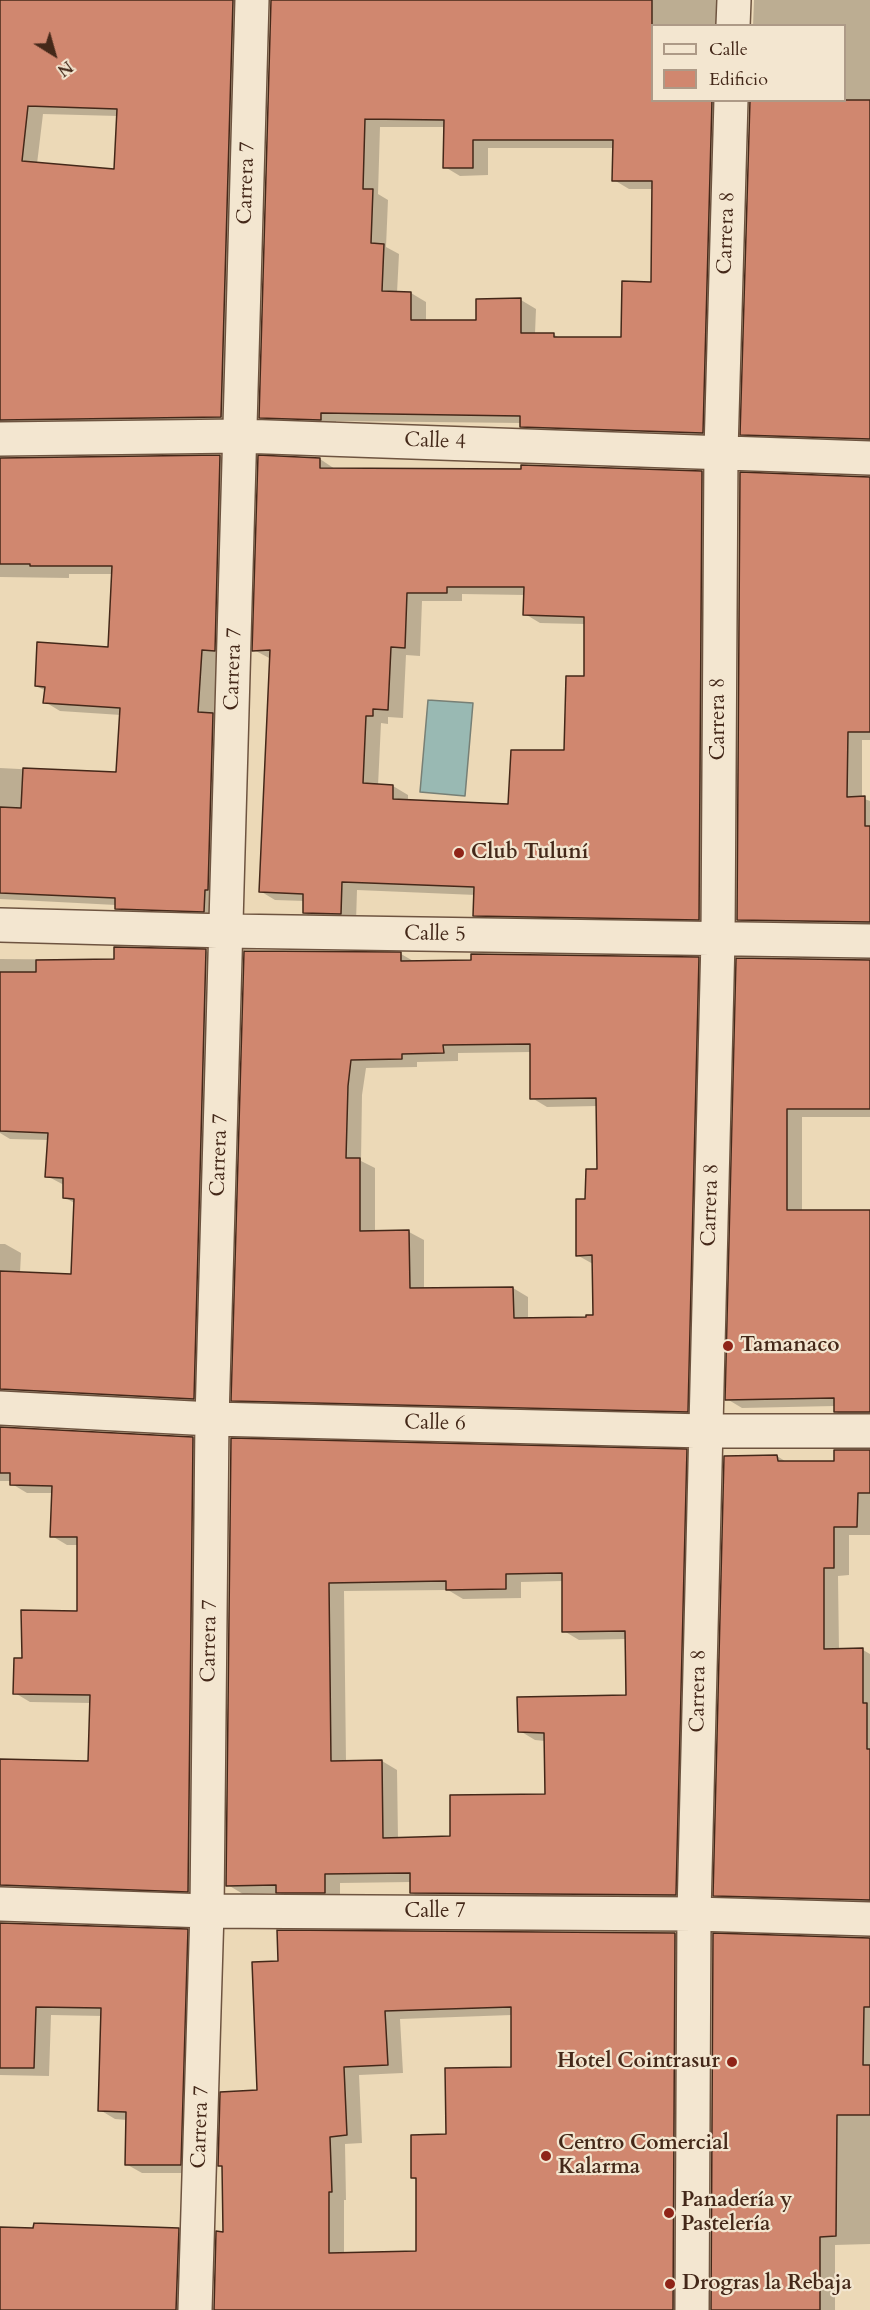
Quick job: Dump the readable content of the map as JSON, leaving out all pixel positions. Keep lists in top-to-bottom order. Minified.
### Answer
{"streets":{"street":["Carrera 7","Carrera 8","Calle 4","Calle 5","Calle 6","Calle 7"]},"crossings":[["Carrera 7","Calle 4"],["Carrera 7","Calle 5"],["Carrera 7","Calle 6"],["Carrera 7","Calle 7"],["Carrera 8","Calle 4"],["Carrera 8","Calle 5"],["Carrera 8","Calle 6"],["Carrera 8","Calle 7"]],"places":["Club Tuluní","Tamanaco","Hotel Cointrasur","Centro Comercial Kalarma","Panadería y Pastelería","Drogras la Rebaja"],"legend":["Calle","Edificio"],"north":"bottom right"}
